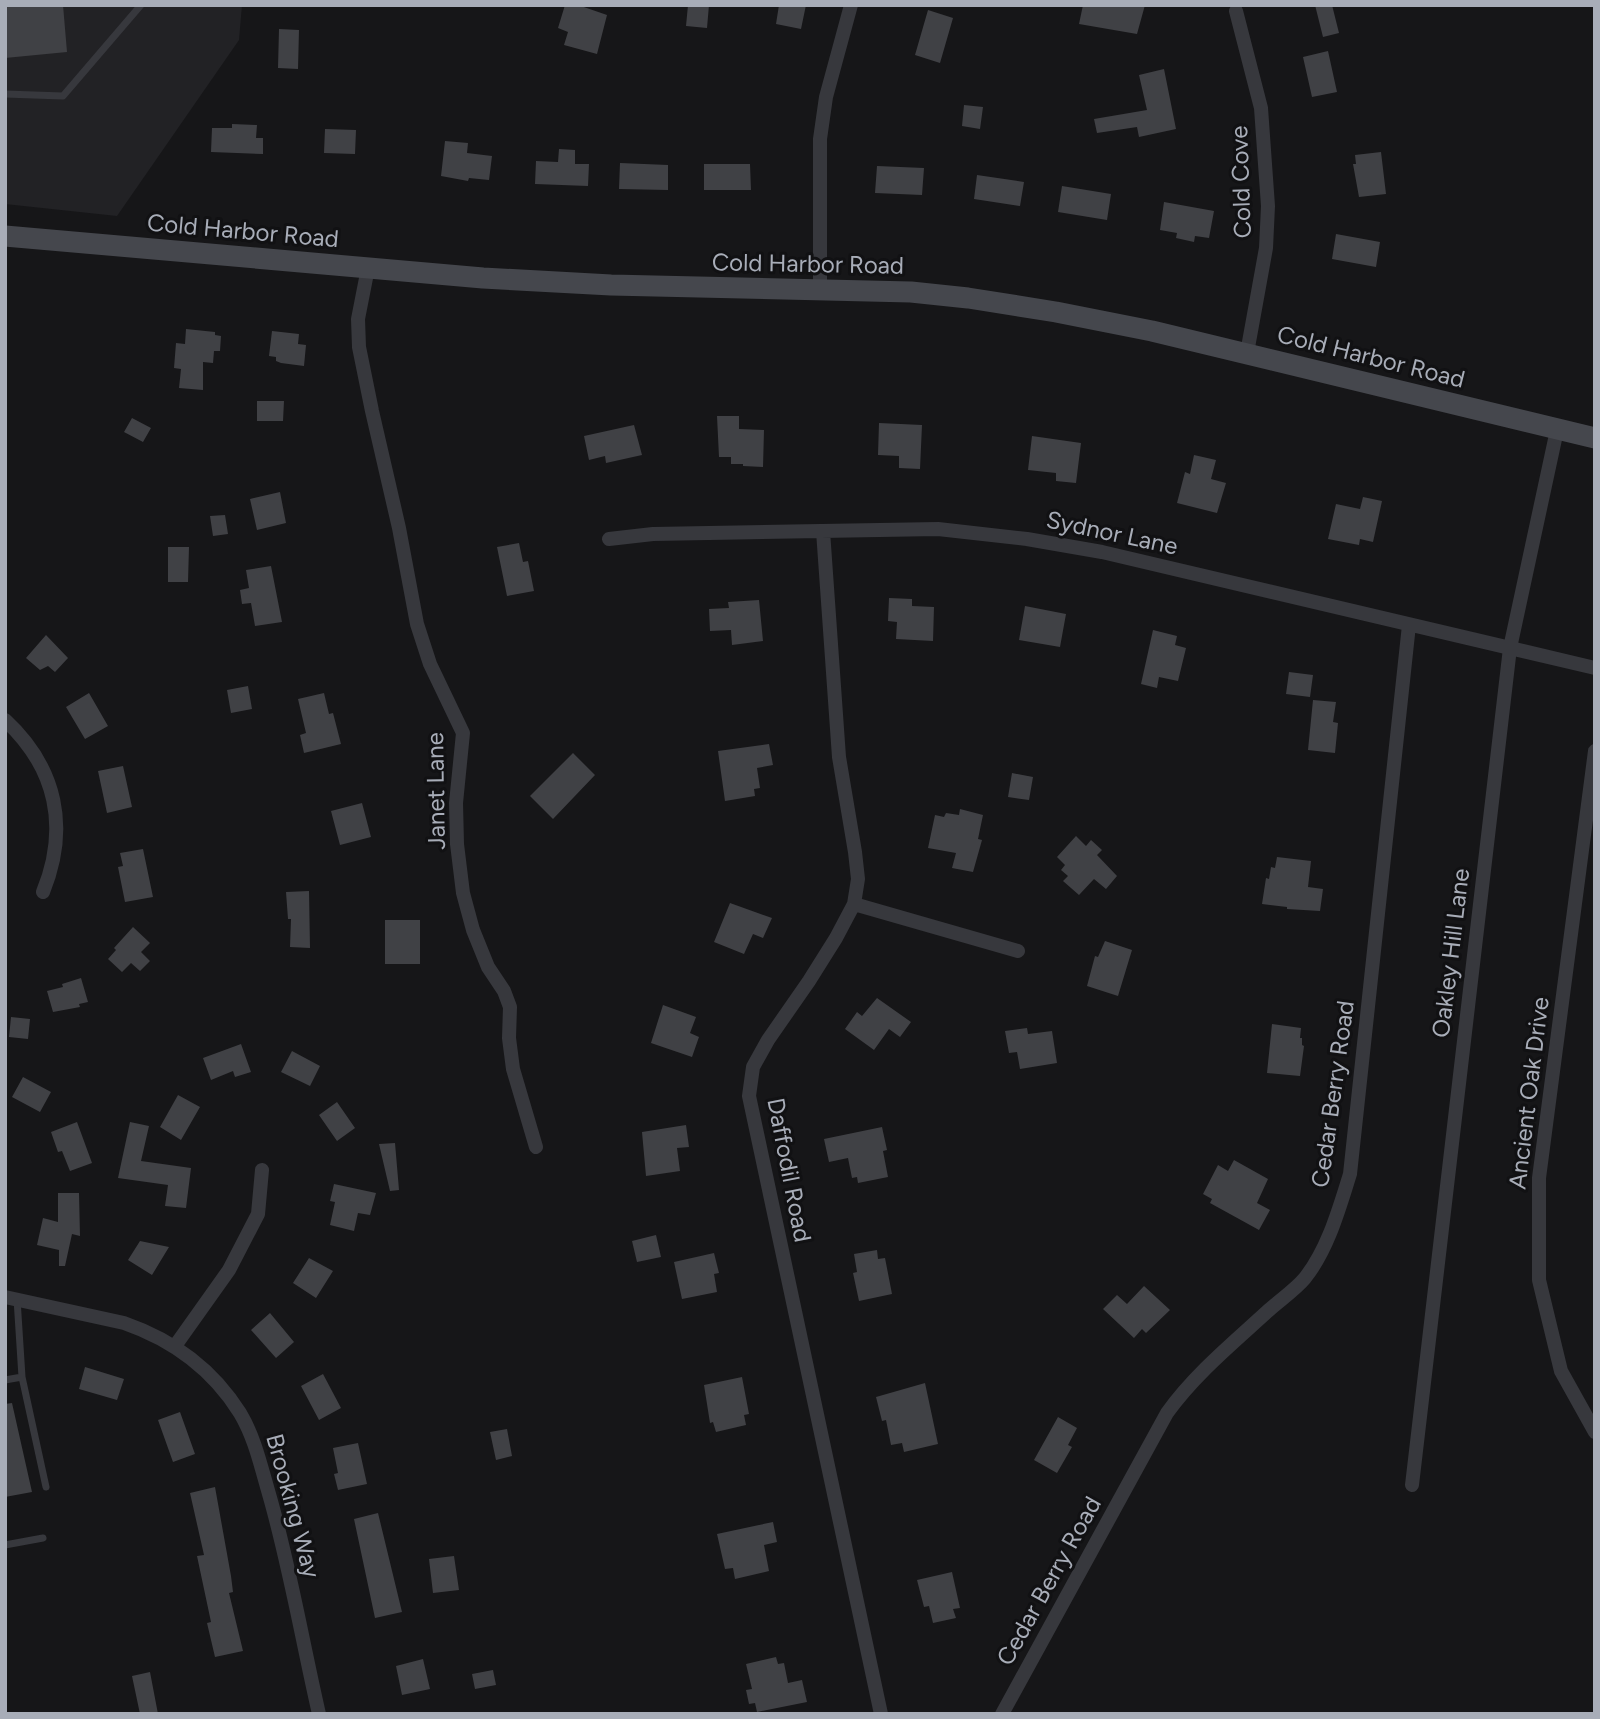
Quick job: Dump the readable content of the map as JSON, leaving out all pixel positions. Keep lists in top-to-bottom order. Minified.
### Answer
{"streets":{"main road":["Cold Harbor Road"],"street":["Cold Cove","Sydnor Lane","Janet Lane","Oakley Hill Lane","Ancient Oak Drive","Cedar Berry Road","Daffodil Road","Brooking Way"]},"crossings":[["Cold Cove","Cold Harbor Road"],["Cold Harbor Road","Janet Lane"],["Cold Harbor Road","Oakley Hill Lane"],["Sydnor Lane","Oakley Hill Lane"],["Sydnor Lane","Cedar Berry Road"],["Sydnor Lane","Daffodil Road"]]}
